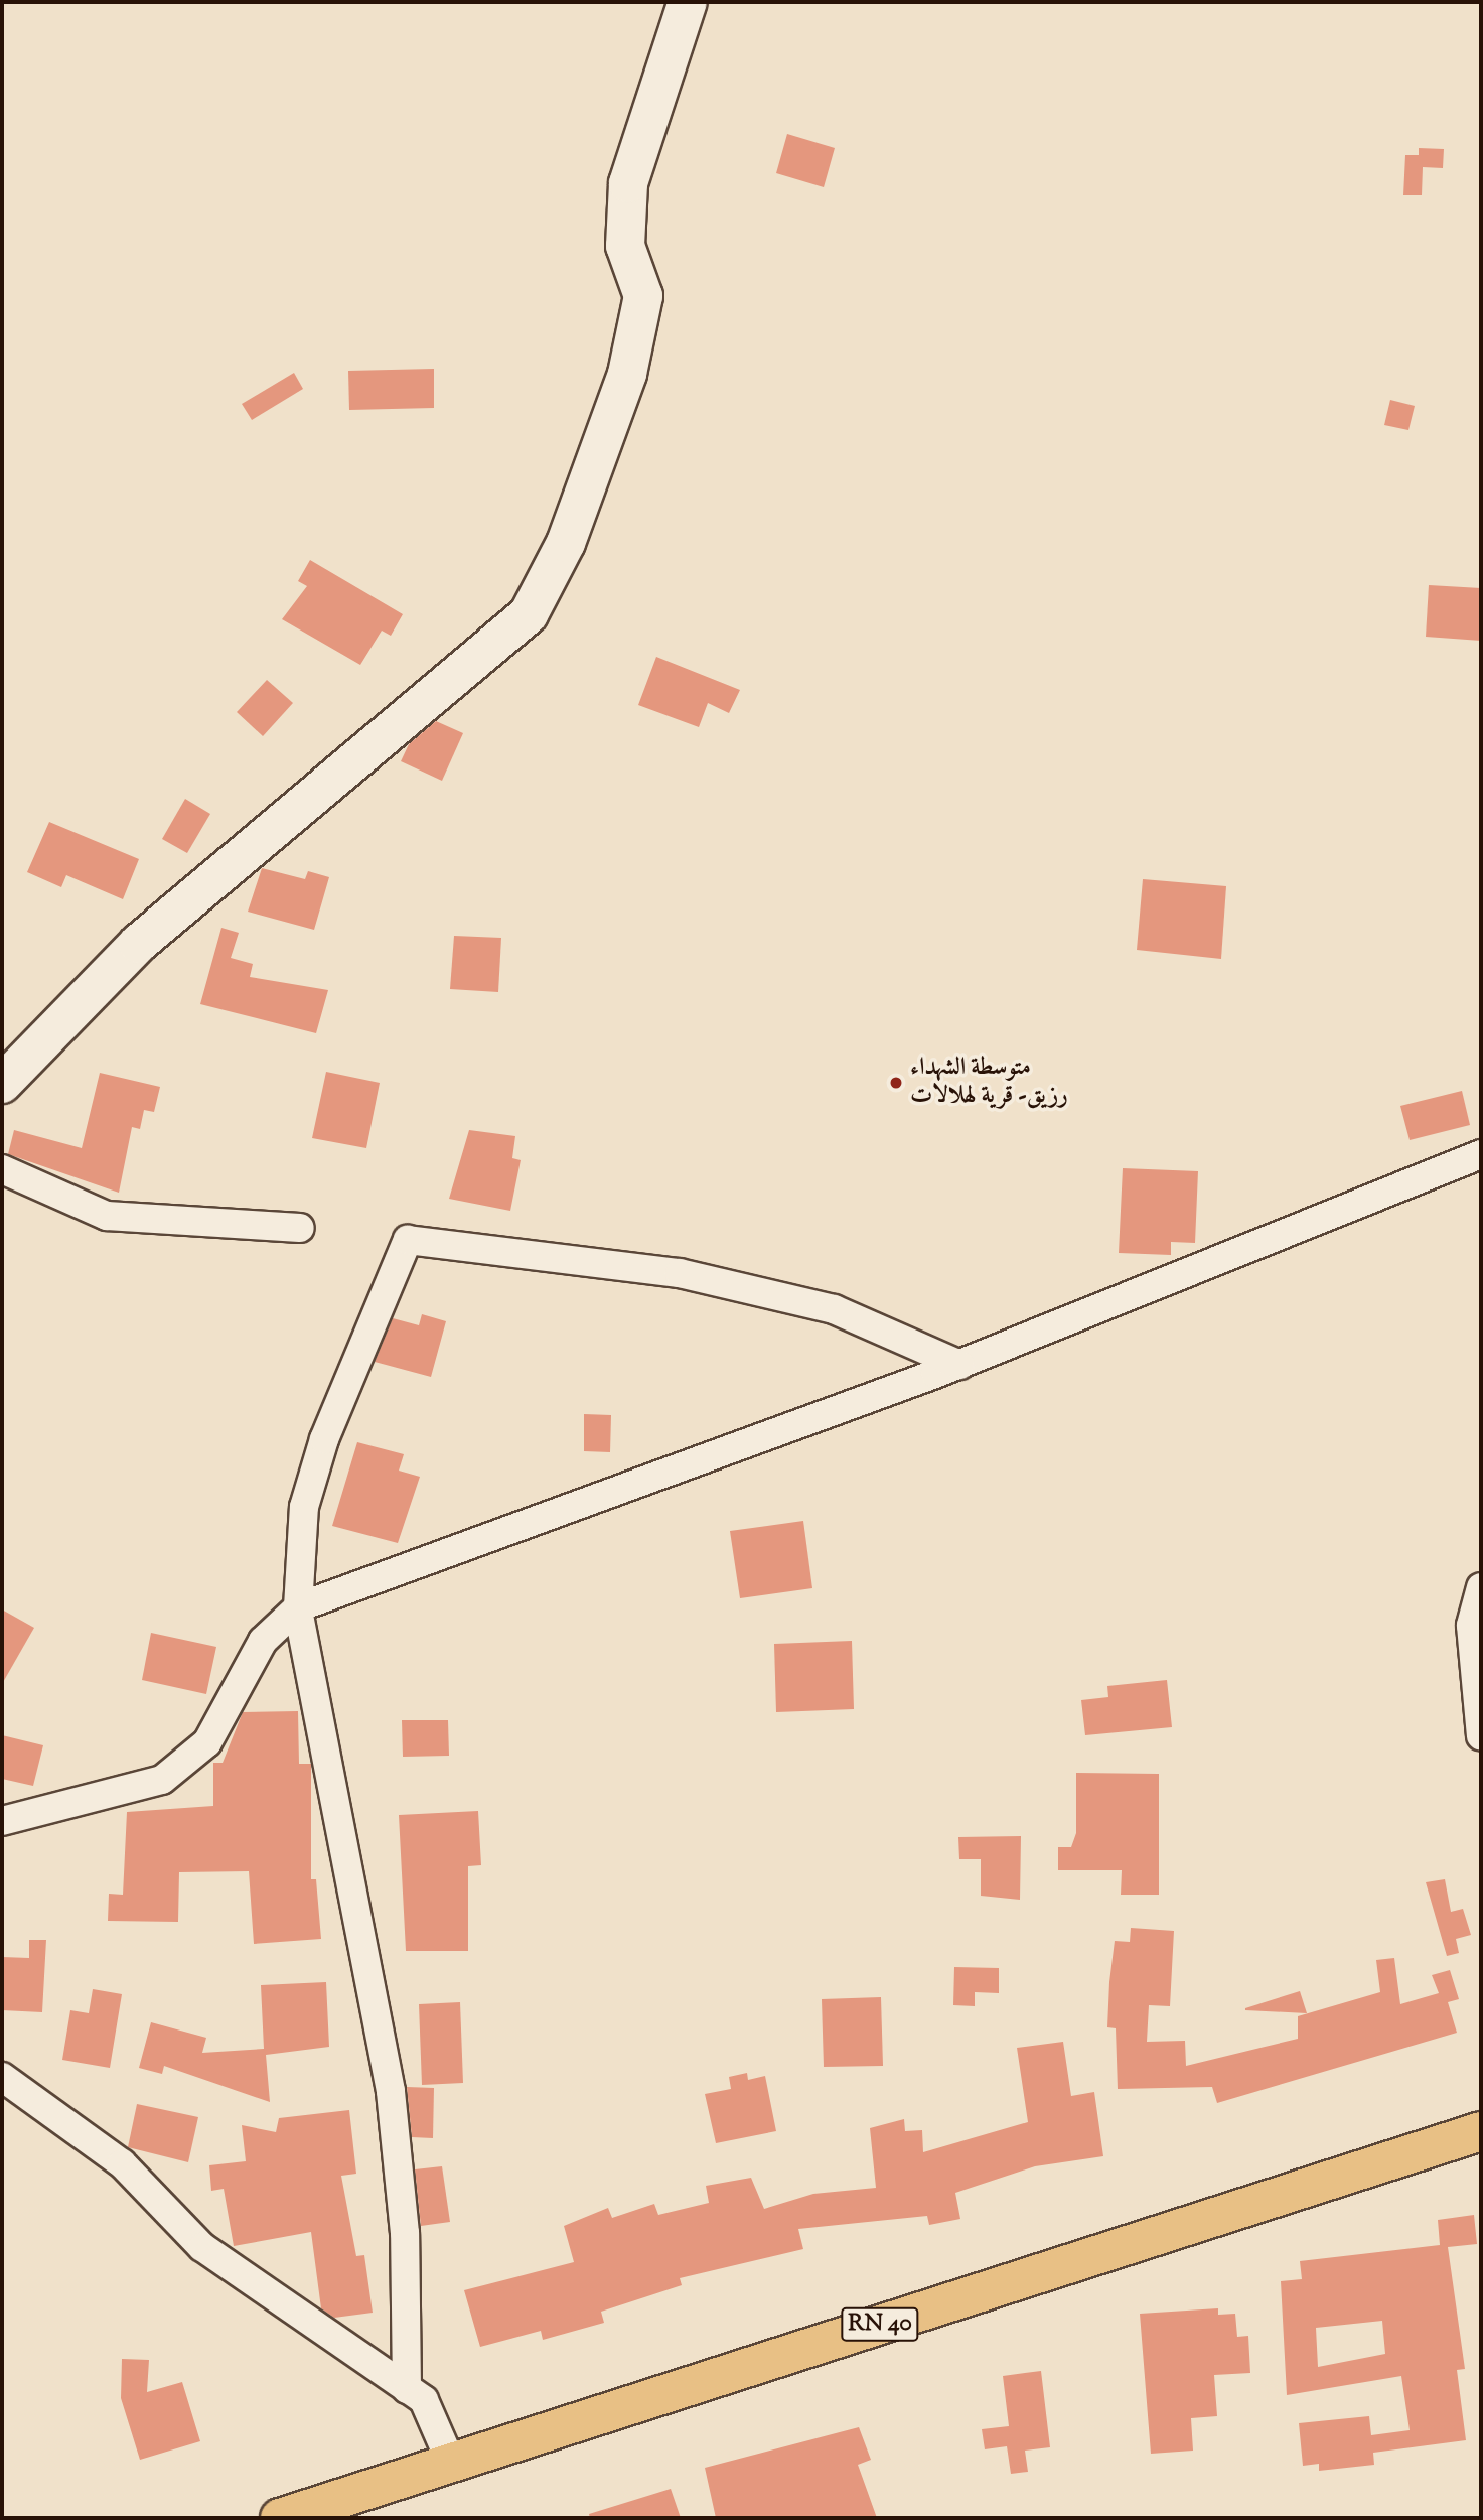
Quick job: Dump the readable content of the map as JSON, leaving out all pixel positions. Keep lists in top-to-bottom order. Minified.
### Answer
{"streets":{"main road":["RN 40"]},"places":["متوسطة الشهداء رزيق- قرية لهلالات"]}
